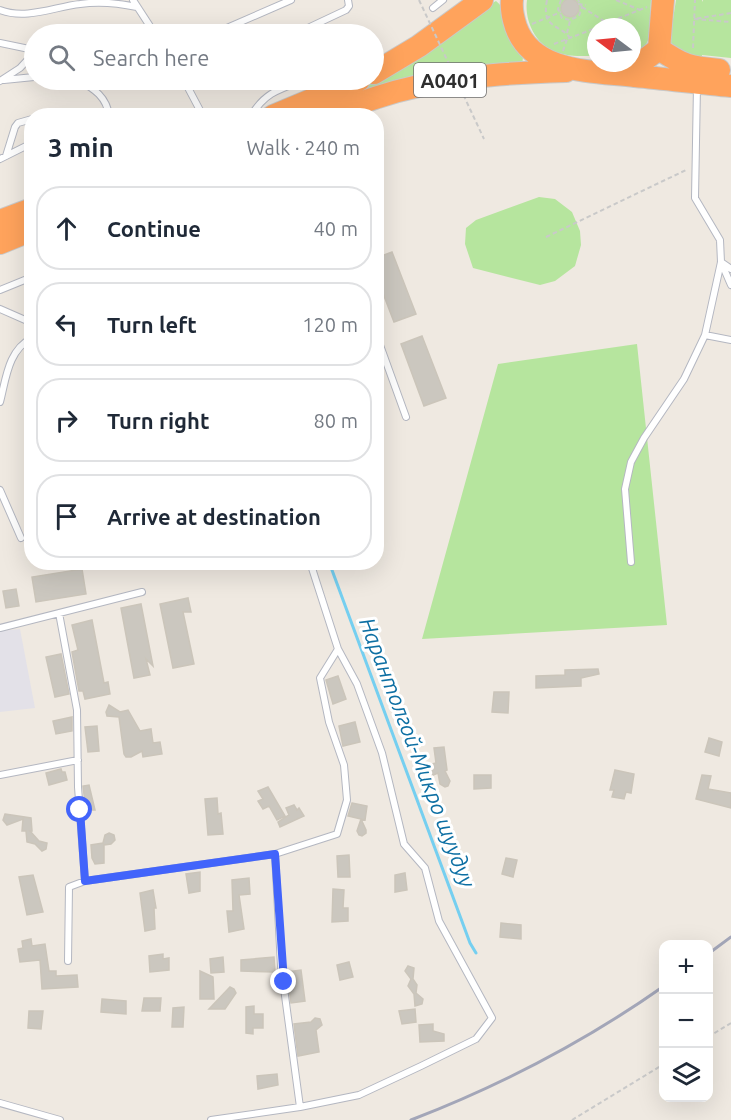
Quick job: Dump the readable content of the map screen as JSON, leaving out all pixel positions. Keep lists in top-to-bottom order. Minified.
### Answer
{"streets":{"highway":["A0401"]},"water":["Нарантолгой-Микро шуудуу"],"north":"left","page":{"search":"Search here","heading":["3 min","Walk · 240 m"],"list":[["Continue","40 m"],["Turn left","120 m"],["Turn right","80 m"],"Arrive at destination"],"map_buttons":["+","−"]}}
